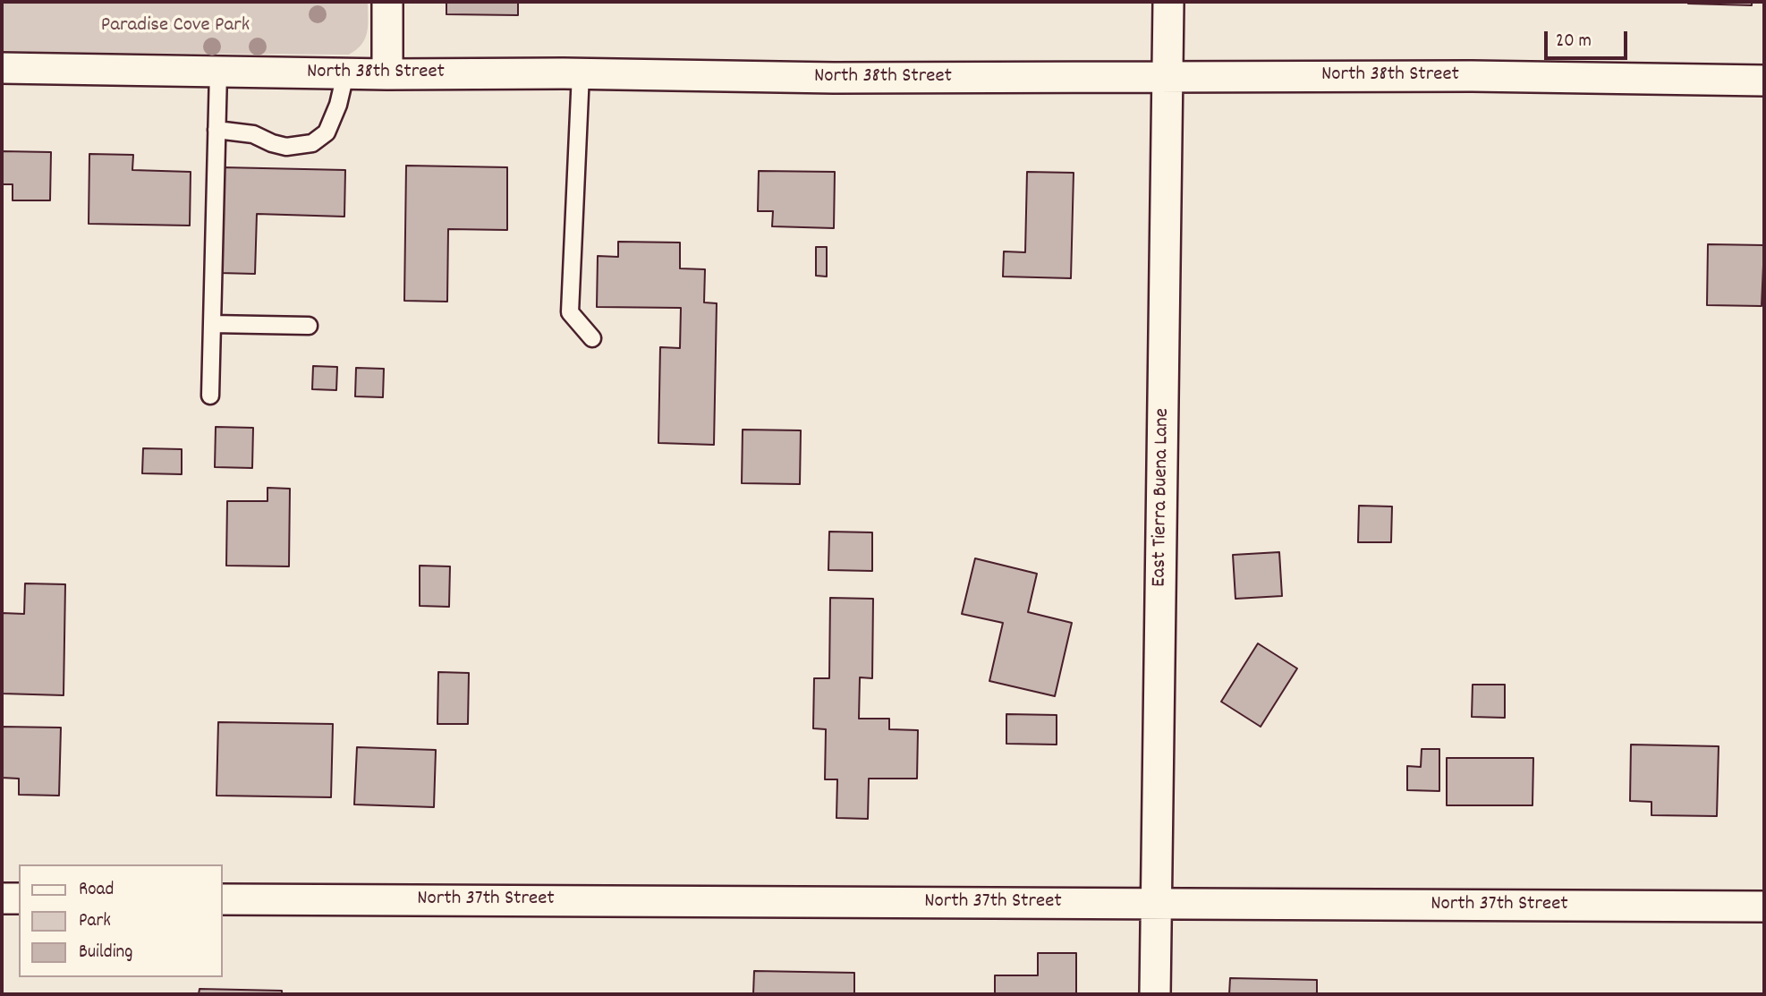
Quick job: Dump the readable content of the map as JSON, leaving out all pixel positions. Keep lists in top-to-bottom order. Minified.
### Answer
{"streets":{"street":["North 38th Street","East Tierra Buena Lane","North 37th Street"]},"crossings":[["North 38th Street","East Tierra Buena Lane"],["East Tierra Buena Lane","North 37th Street"]],"parks":["Paradise Cove Park"],"legend":["Road","Park","Building"],"scale_bar":"20 m"}
